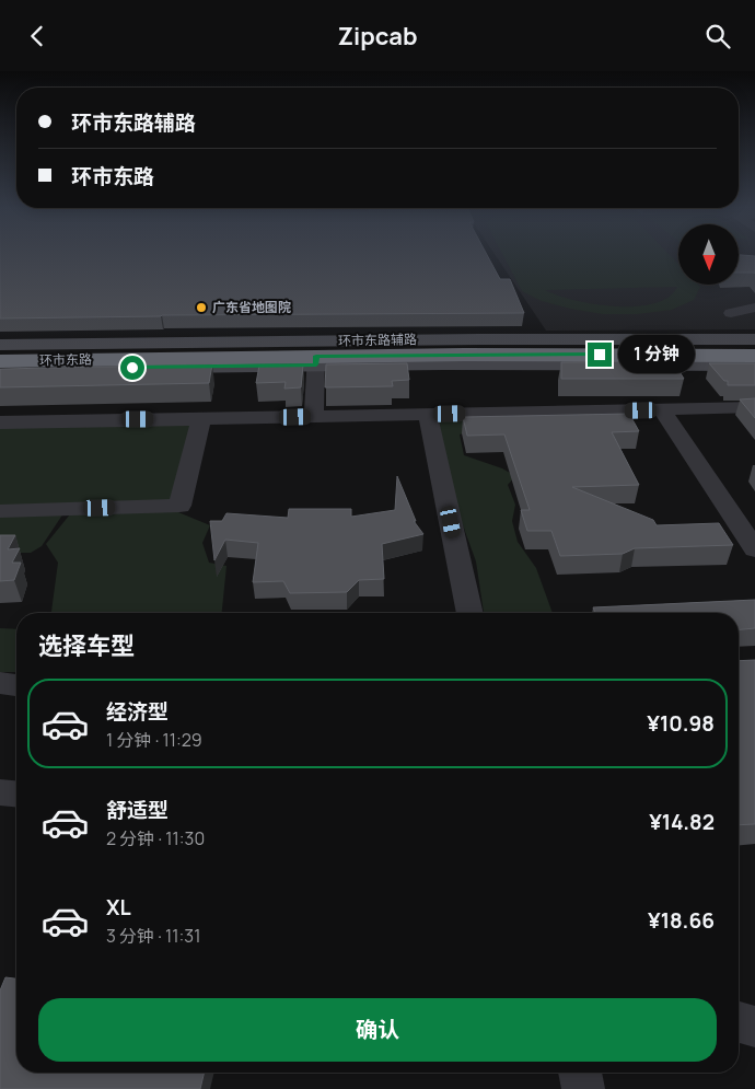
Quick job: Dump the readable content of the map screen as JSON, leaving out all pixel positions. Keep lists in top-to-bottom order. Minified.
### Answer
{"streets":{"highway":["环市东路"],"main road":["环市东路辅路"]},"crossings":[["环市东路辅路","环市东路"]],"places":["广东省地图院"],"north":"bottom","page":{"header":"Zipcab","banner":["环市东路辅路","环市东路"],"bubble":"1 分钟","heading":"选择车型","list":[{"name":"经济型","note":"1 分钟 · 11:29","value":"¥10.98"},{"name":"舒适型","note":"2 分钟 · 11:30","value":"¥14.82"},{"name":"XL","note":"3 分钟 · 11:31","value":"¥18.66"}],"buttons":"确认"}}
